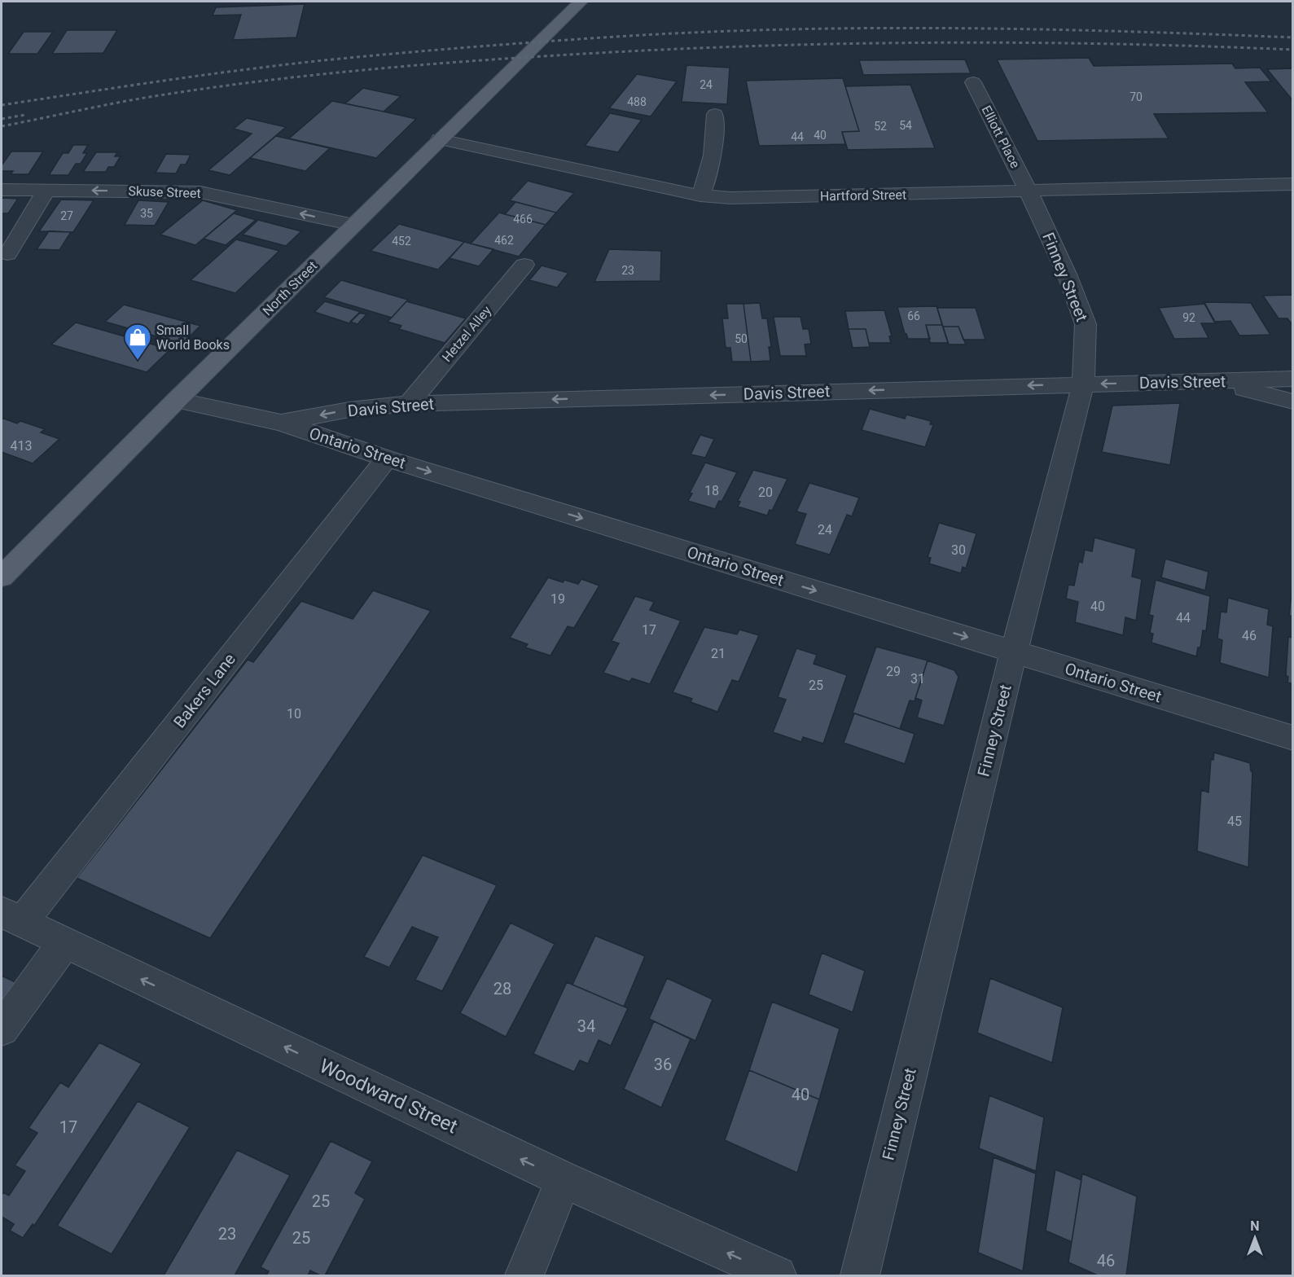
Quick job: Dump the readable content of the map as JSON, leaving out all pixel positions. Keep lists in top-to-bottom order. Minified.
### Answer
{"streets":{"main road":["North Street"],"street":["Elliott Place","Skuse Street","Hartford Street","Finney Street","Hetzel Alley","Davis Street","Ontario Street","Bakers Lane","Woodward Street"]},"crossings":[["Elliott Place","Hartford Street"],["Elliott Place","Finney Street"],["Skuse Street","North Street"],["Hartford Street","Finney Street"],["Hartford Street","North Street"],["Finney Street","Davis Street"],["Finney Street","Ontario Street"],["North Street","Ontario Street"],["Hetzel Alley","Davis Street"],["Davis Street","Ontario Street"],["Ontario Street","Bakers Lane"],["Bakers Lane","Woodward Street"]],"one_way":["Skuse Street","Davis Street","Ontario Street","Woodward Street"],"places":{"shop":["Small World Books"]},"house_numbers":["24","70","488","54","52","40","44","35","27","466","462","452","23","66","92","50","413","18","20","24","30","19","40","44","17","46","21","29","31","25","10","45","28","34","36","40","17","25","23","25","46"],"north":"top"}
